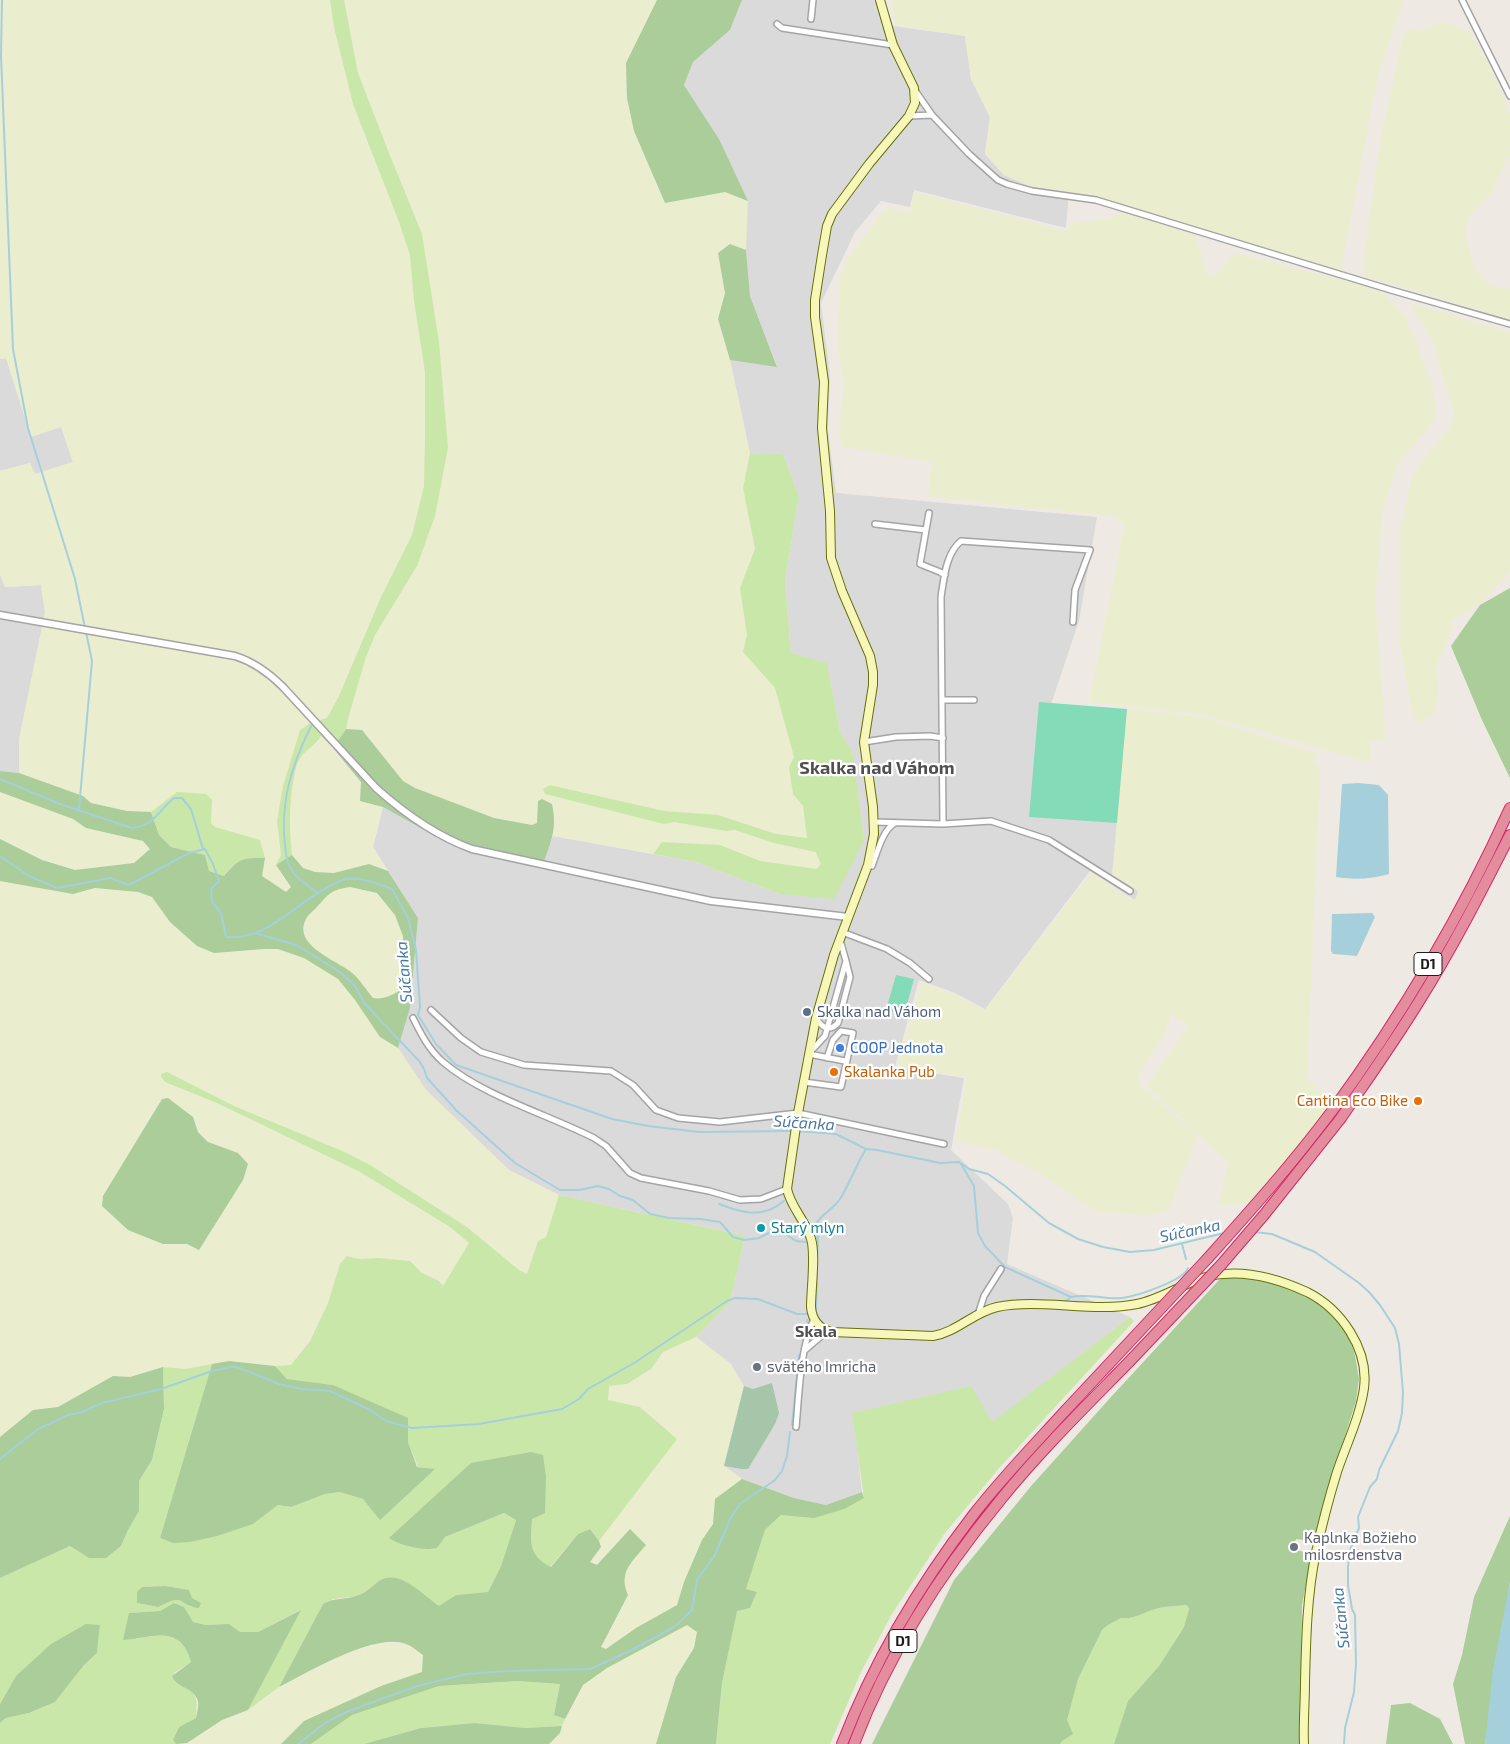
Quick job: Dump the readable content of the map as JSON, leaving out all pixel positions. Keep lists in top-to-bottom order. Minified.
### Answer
{"streets":{"highway":["D1"]},"districts":["Skalka nad Váhom","Skala"],"water":["Súčanka"],"places":["Skalka nad Váhom","COOP Jednota","Skalanka Pub","Cantina Eco Bike","Starý mlyn","svätého Imricha","Kaplnka Božieho milosrdenstva"]}
